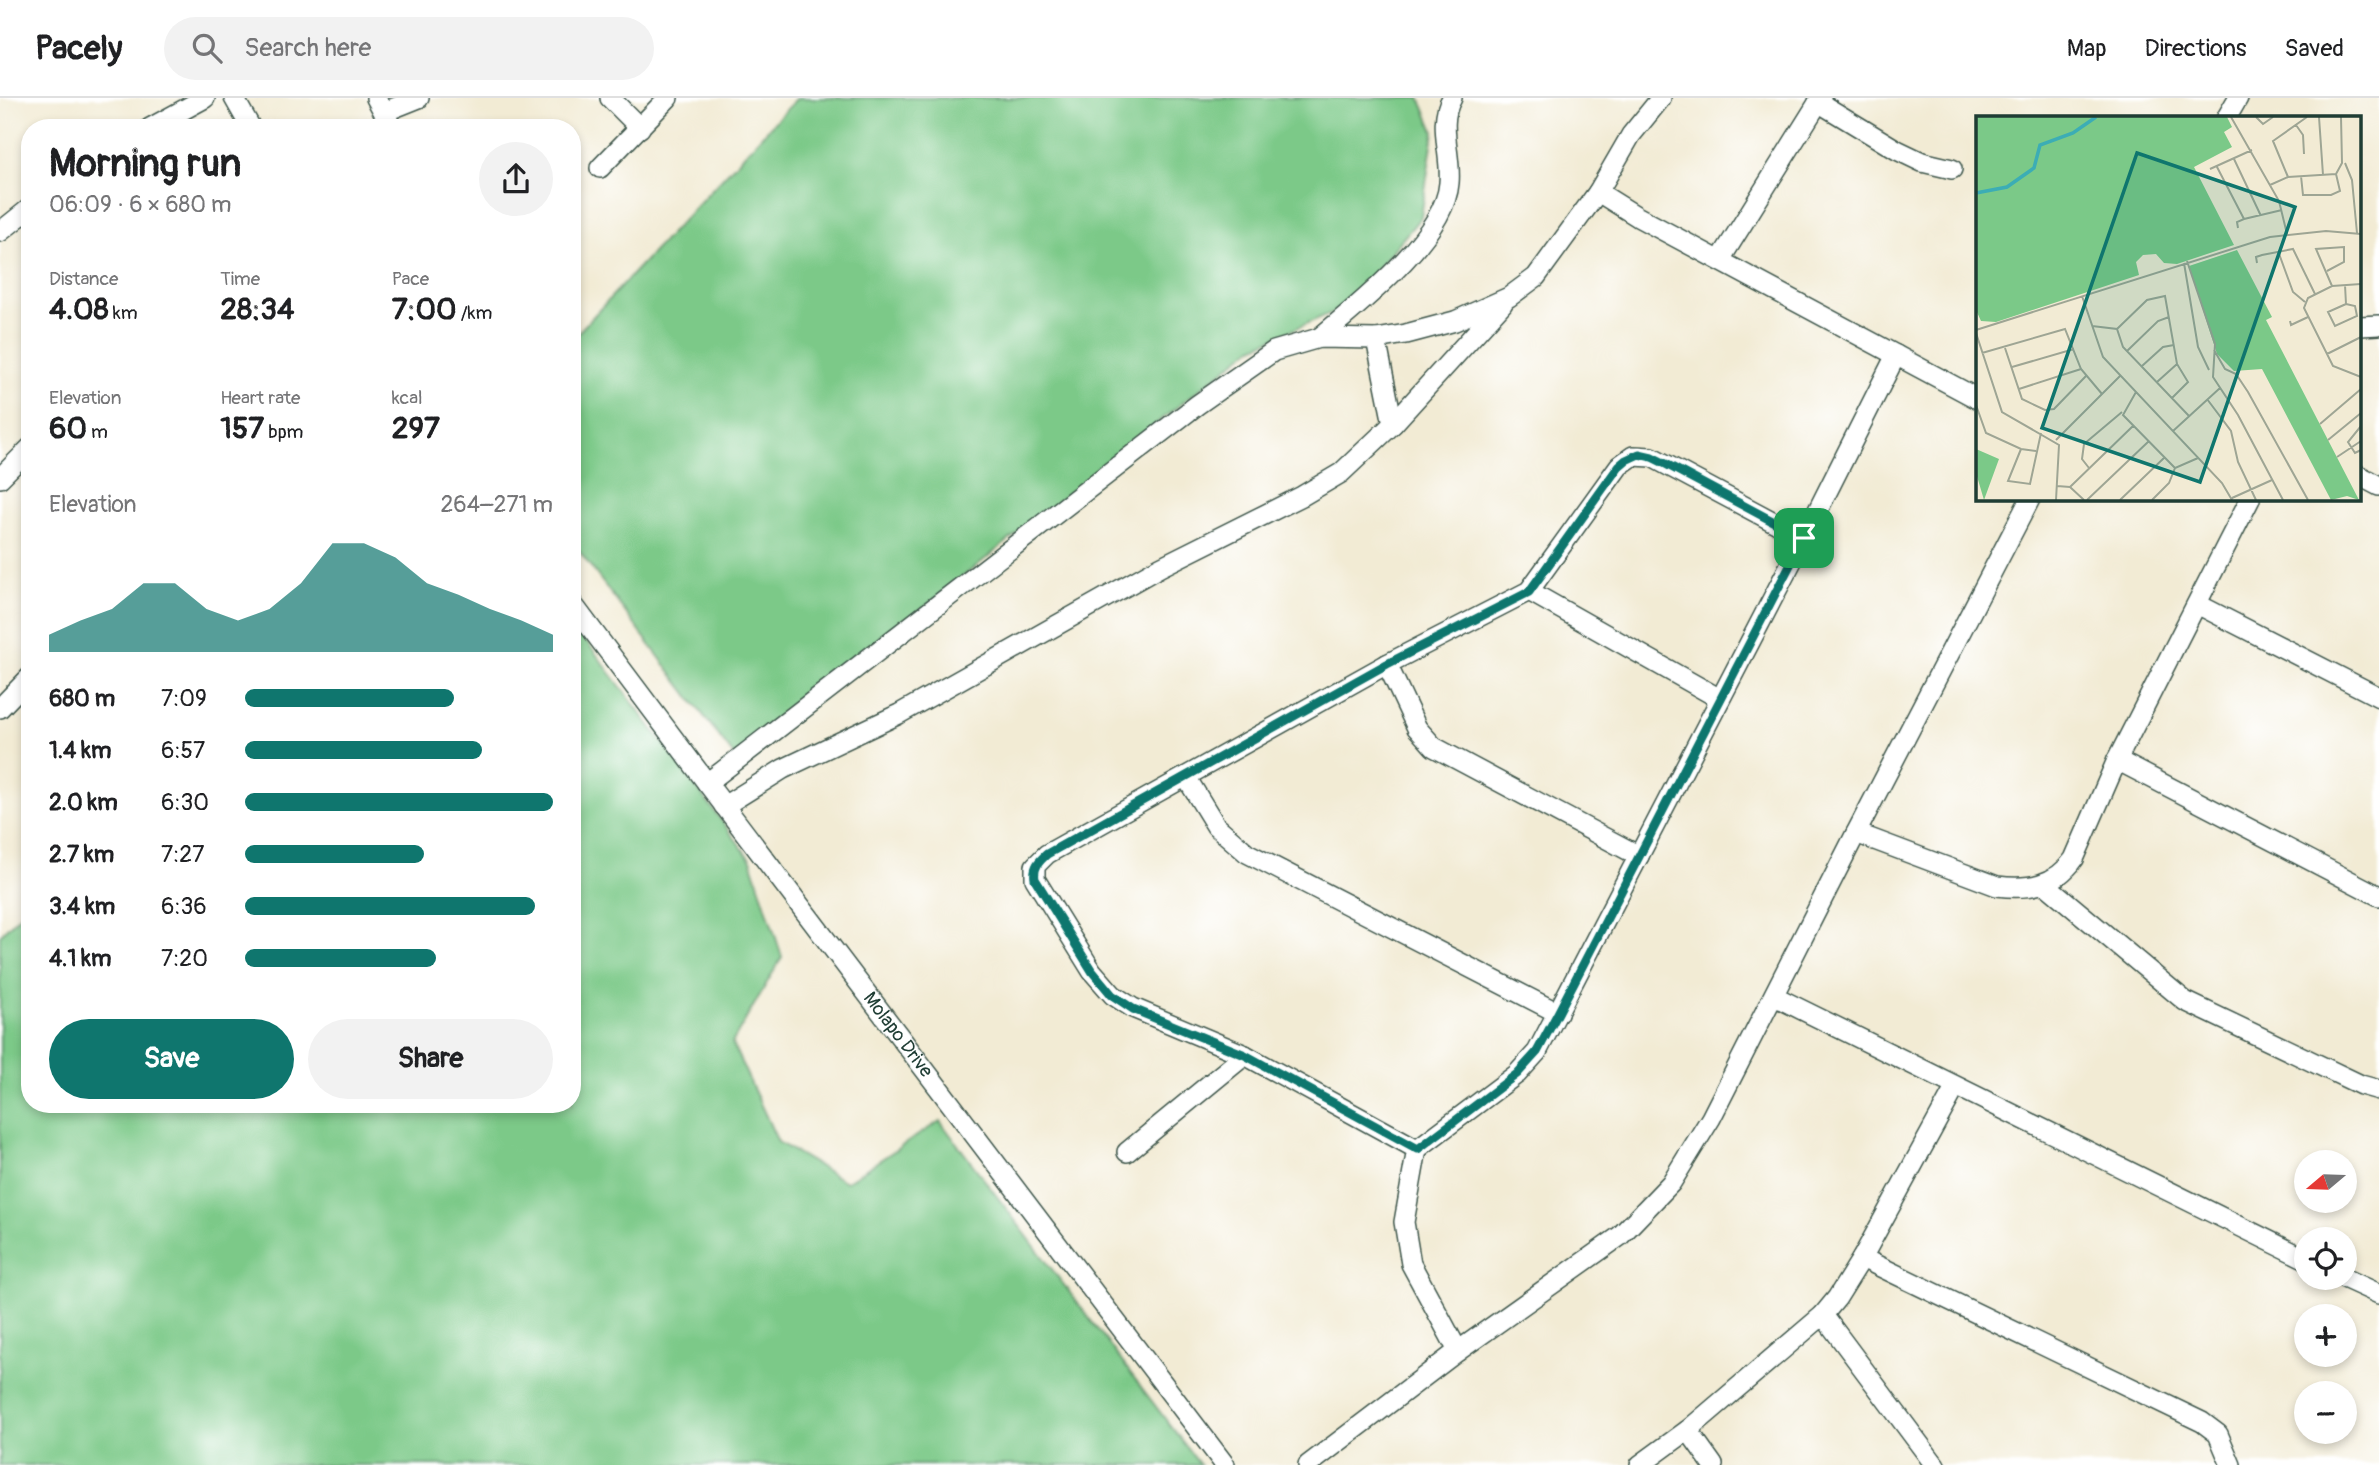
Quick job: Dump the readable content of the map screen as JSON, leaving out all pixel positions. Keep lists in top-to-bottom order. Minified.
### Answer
{"streets":{"street":["Molapo Drive"]},"north":"left","page":{"header":"Pacely","search":"Search here","nav":["Map","Directions","Saved"],"heading":["Morning run","06:09 · 6 × 680 m"],"stats":[["Distance","4.08 km"],["Time","28:34"],["Pace","7:00 /km"],["Elevation","60 m"],["Heart rate","157 bpm"],["kcal","297"]],"chart":["Elevation","264–271 m"],"list":[{"name":"680 m","note":"7:09"},{"name":"1.4 km","note":"6:57"},{"name":"2.0 km","note":"6:30"},{"name":"2.7 km","note":"7:27"},{"name":"3.4 km","note":"6:36"},{"name":"4.1 km","note":"7:20"}],"buttons":["Save","Share"],"map_buttons":["+","−"]}}
